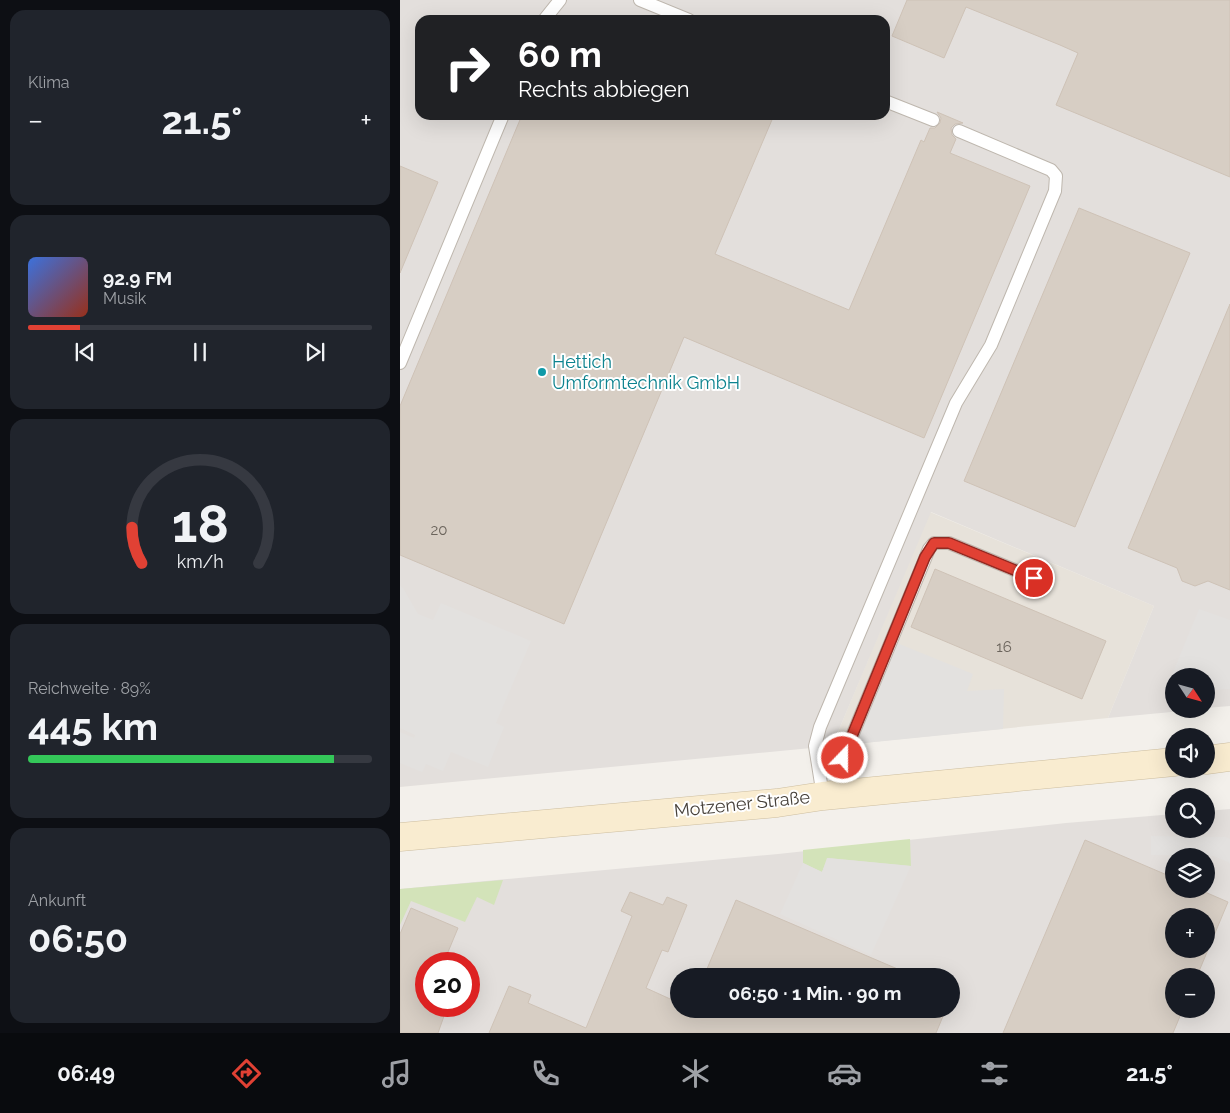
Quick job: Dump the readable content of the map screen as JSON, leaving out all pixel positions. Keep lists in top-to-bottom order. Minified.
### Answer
{"streets":{"street":["Motzener Straße"]},"places":["Hettich Umformtechnik GmbH"],"house_numbers":["20","16"],"north":"bottom right","page":{"tile":["Klima",["Reichweite · 89%","445 km"],["Ankunft","06:50"]],"turn":["60 m","Rechts abbiegen"],"heat":["−","21.5°","+"],"song":["92.9 FM","Musik"],"map_buttons":["+","−"],"limit":"20","trip":"06:50 · 1 Min. · 90 m","tabs":["06:49","21.5°"],"gauge":["18","km/h"]}}
